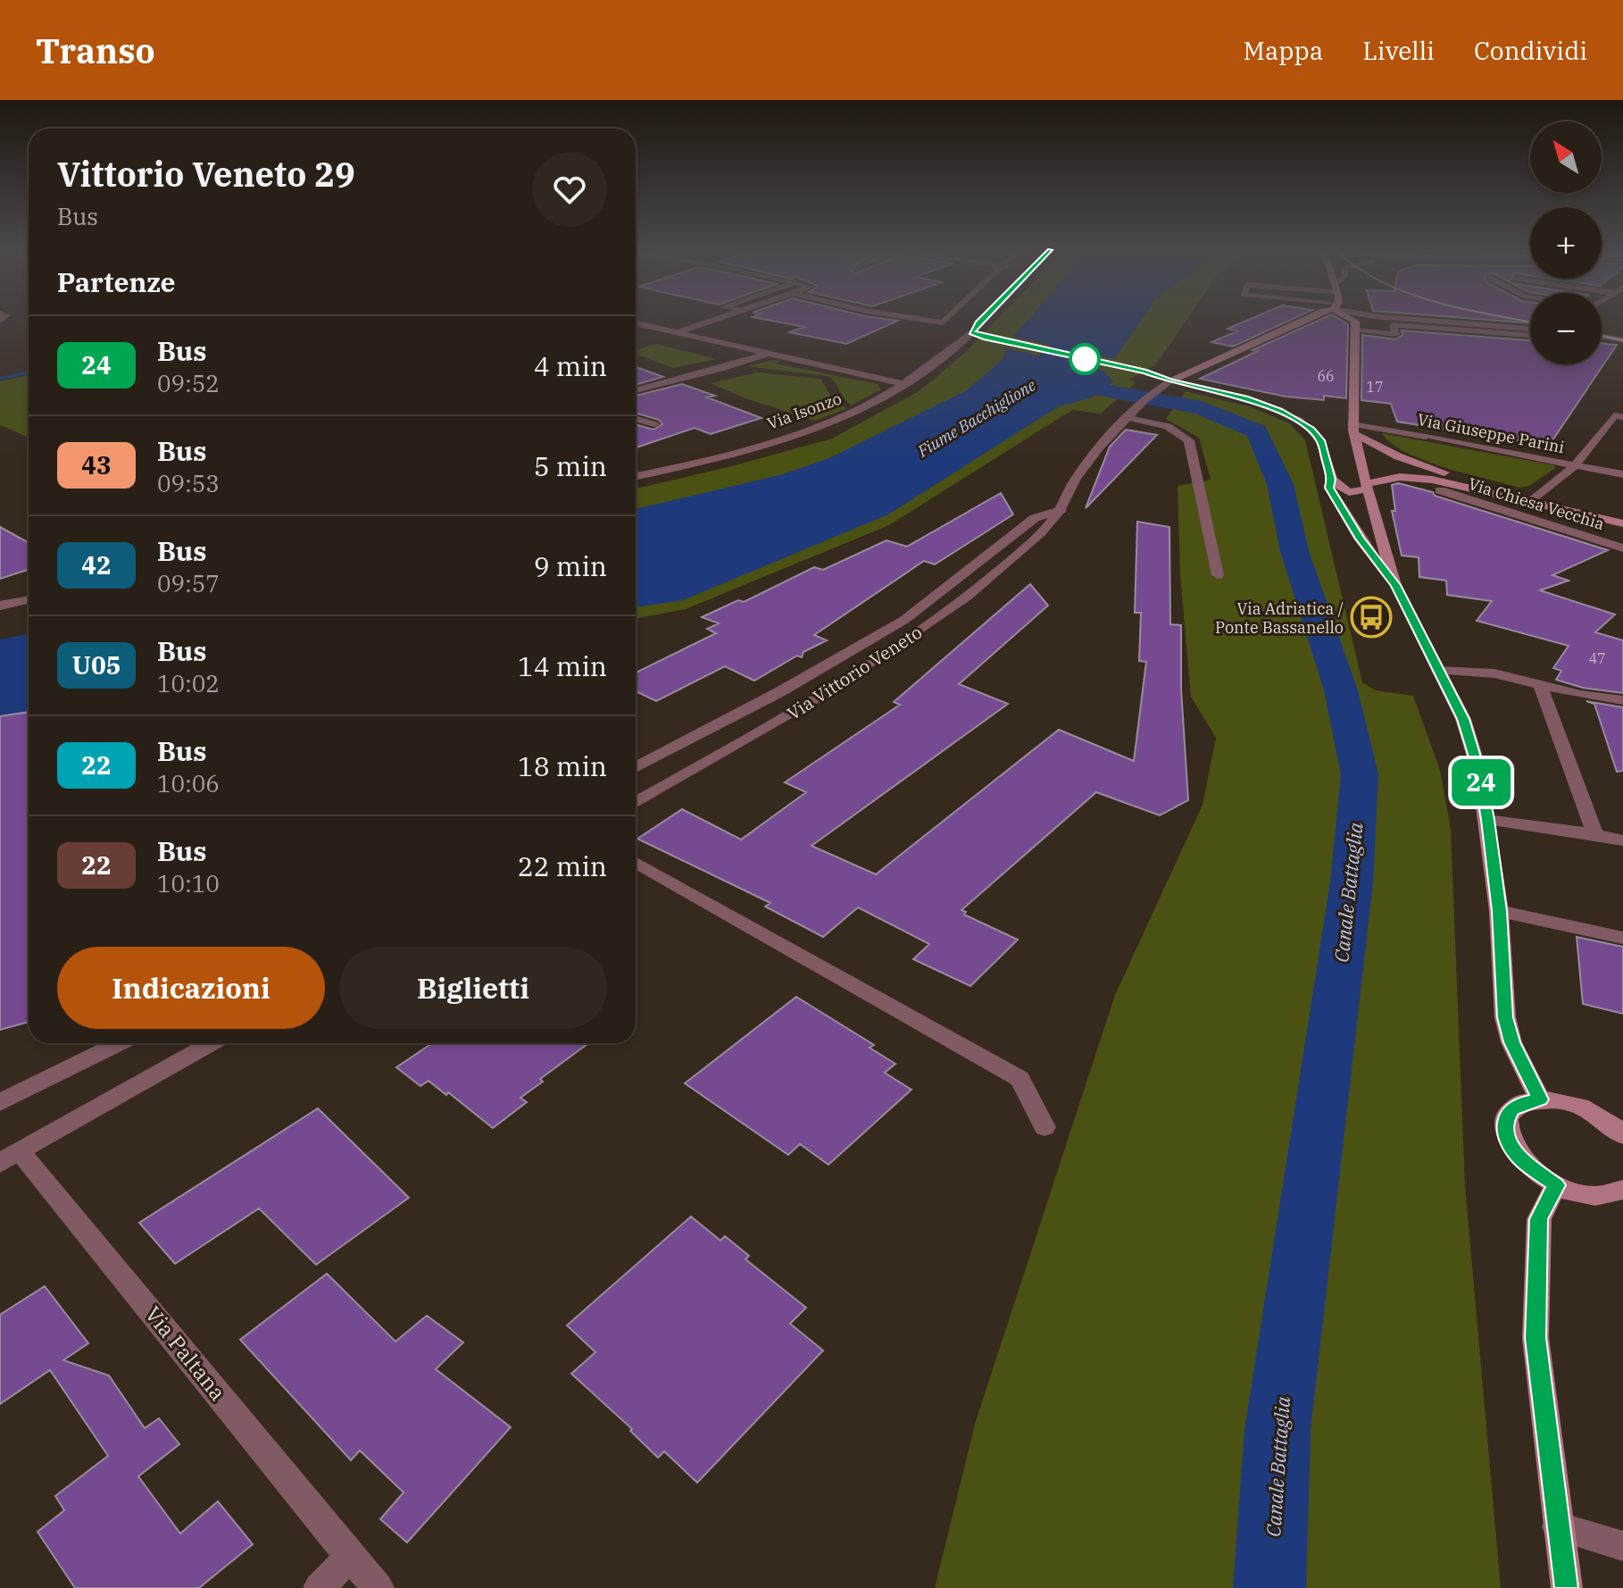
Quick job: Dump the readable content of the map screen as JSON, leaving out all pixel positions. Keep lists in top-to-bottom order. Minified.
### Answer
{"streets":{"main road":["Via Isonzo","Via Vittorio Veneto"],"street":["Via Giuseppe Parini","Via Chiesa Vecchia","Via Paltana"]},"water":["Fiume Bacchiglione","Canale Battaglia"],"places":{"bus stop":["Via Adriatica / Ponte Bassanello"]},"lines":["bus line 24"],"house_numbers":["66","17","47"],"north":"top left","page":{"header":"Transo","nav":["Mappa","Livelli","Condividi"],"on_map":"24","map_buttons":["+","−"],"heading":[["Vittorio Veneto 29","Bus"],"Partenze"],"list":[{"mark":"24","name":"Bus","note":"09:52","value":"4 min"},{"mark":"43","name":"Bus","note":"09:53","value":"5 min"},{"mark":"42","name":"Bus","note":"09:57","value":"9 min"},{"mark":"U05","name":"Bus","note":"10:02","value":"14 min"},{"mark":"22","name":"Bus","note":"10:06","value":"18 min"},{"mark":"22","name":"Bus","note":"10:10","value":"22 min"}],"buttons":["Indicazioni","Biglietti"]}}
